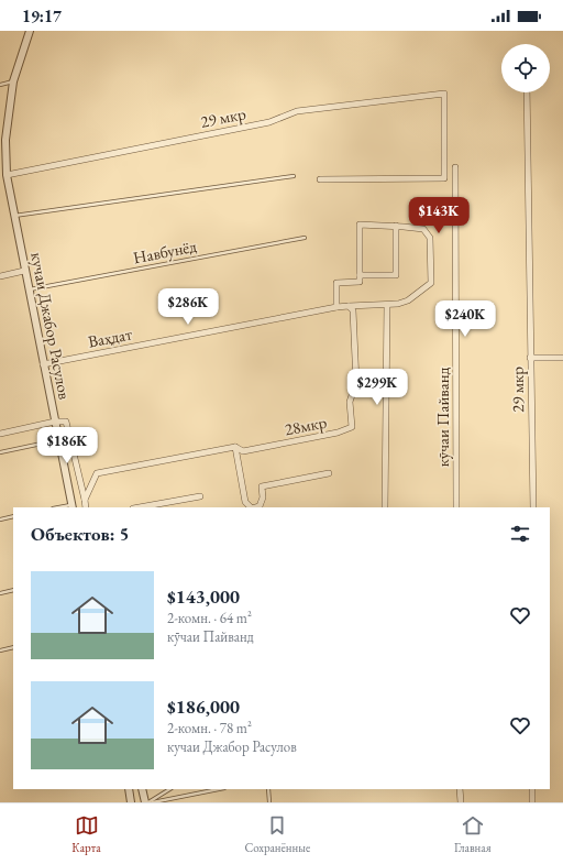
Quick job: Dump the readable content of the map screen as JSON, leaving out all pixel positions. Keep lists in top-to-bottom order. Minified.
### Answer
{"streets":{"street":["29 мкр","кучаи Джабор Расулов","Ваҳдат","кӯчаи Пайванд","28мкр"],"lane":["Навбунёд"]},"crossings":[["29 мкр","кучаи Джабор Расулов"],["Навбунёд","кучаи Джабор Расулов"],["кучаи Джабор Расулов","Ваҳдат"]],"page":{"status":"19:17","price":["$143K","$286K","$240K","$299K","$186K"],"heading":"Объектов: 5","list":[{"name":"$143,000","note":"2-комн. · 64 m² · кӯчаи Пайванд"},{"name":"$186,000","note":"2-комн. · 78 m² · кучаи Джабор Расулов"}],"tabs":["Карта","Сохранённые","Главная"]}}
